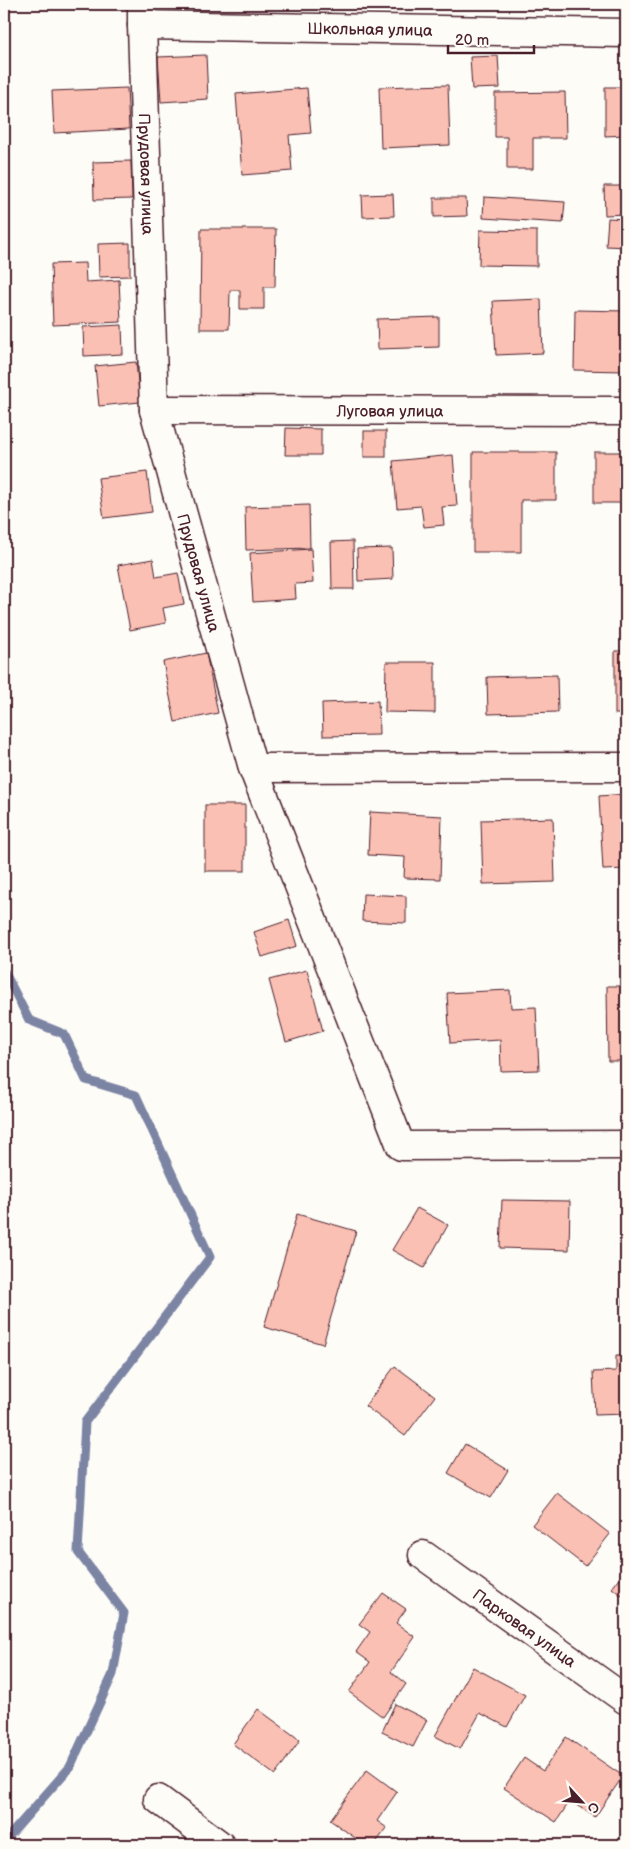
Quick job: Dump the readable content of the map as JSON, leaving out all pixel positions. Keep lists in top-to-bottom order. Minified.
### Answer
{"streets":{"street":["Школьная улица","Прудовая улица","Луговая улица","Парковая улица"]},"crossings":[["Школьная улица","Прудовая улица"],["Прудовая улица","Луговая улица"]],"scale_bar":"20 m","north":"bottom right"}
